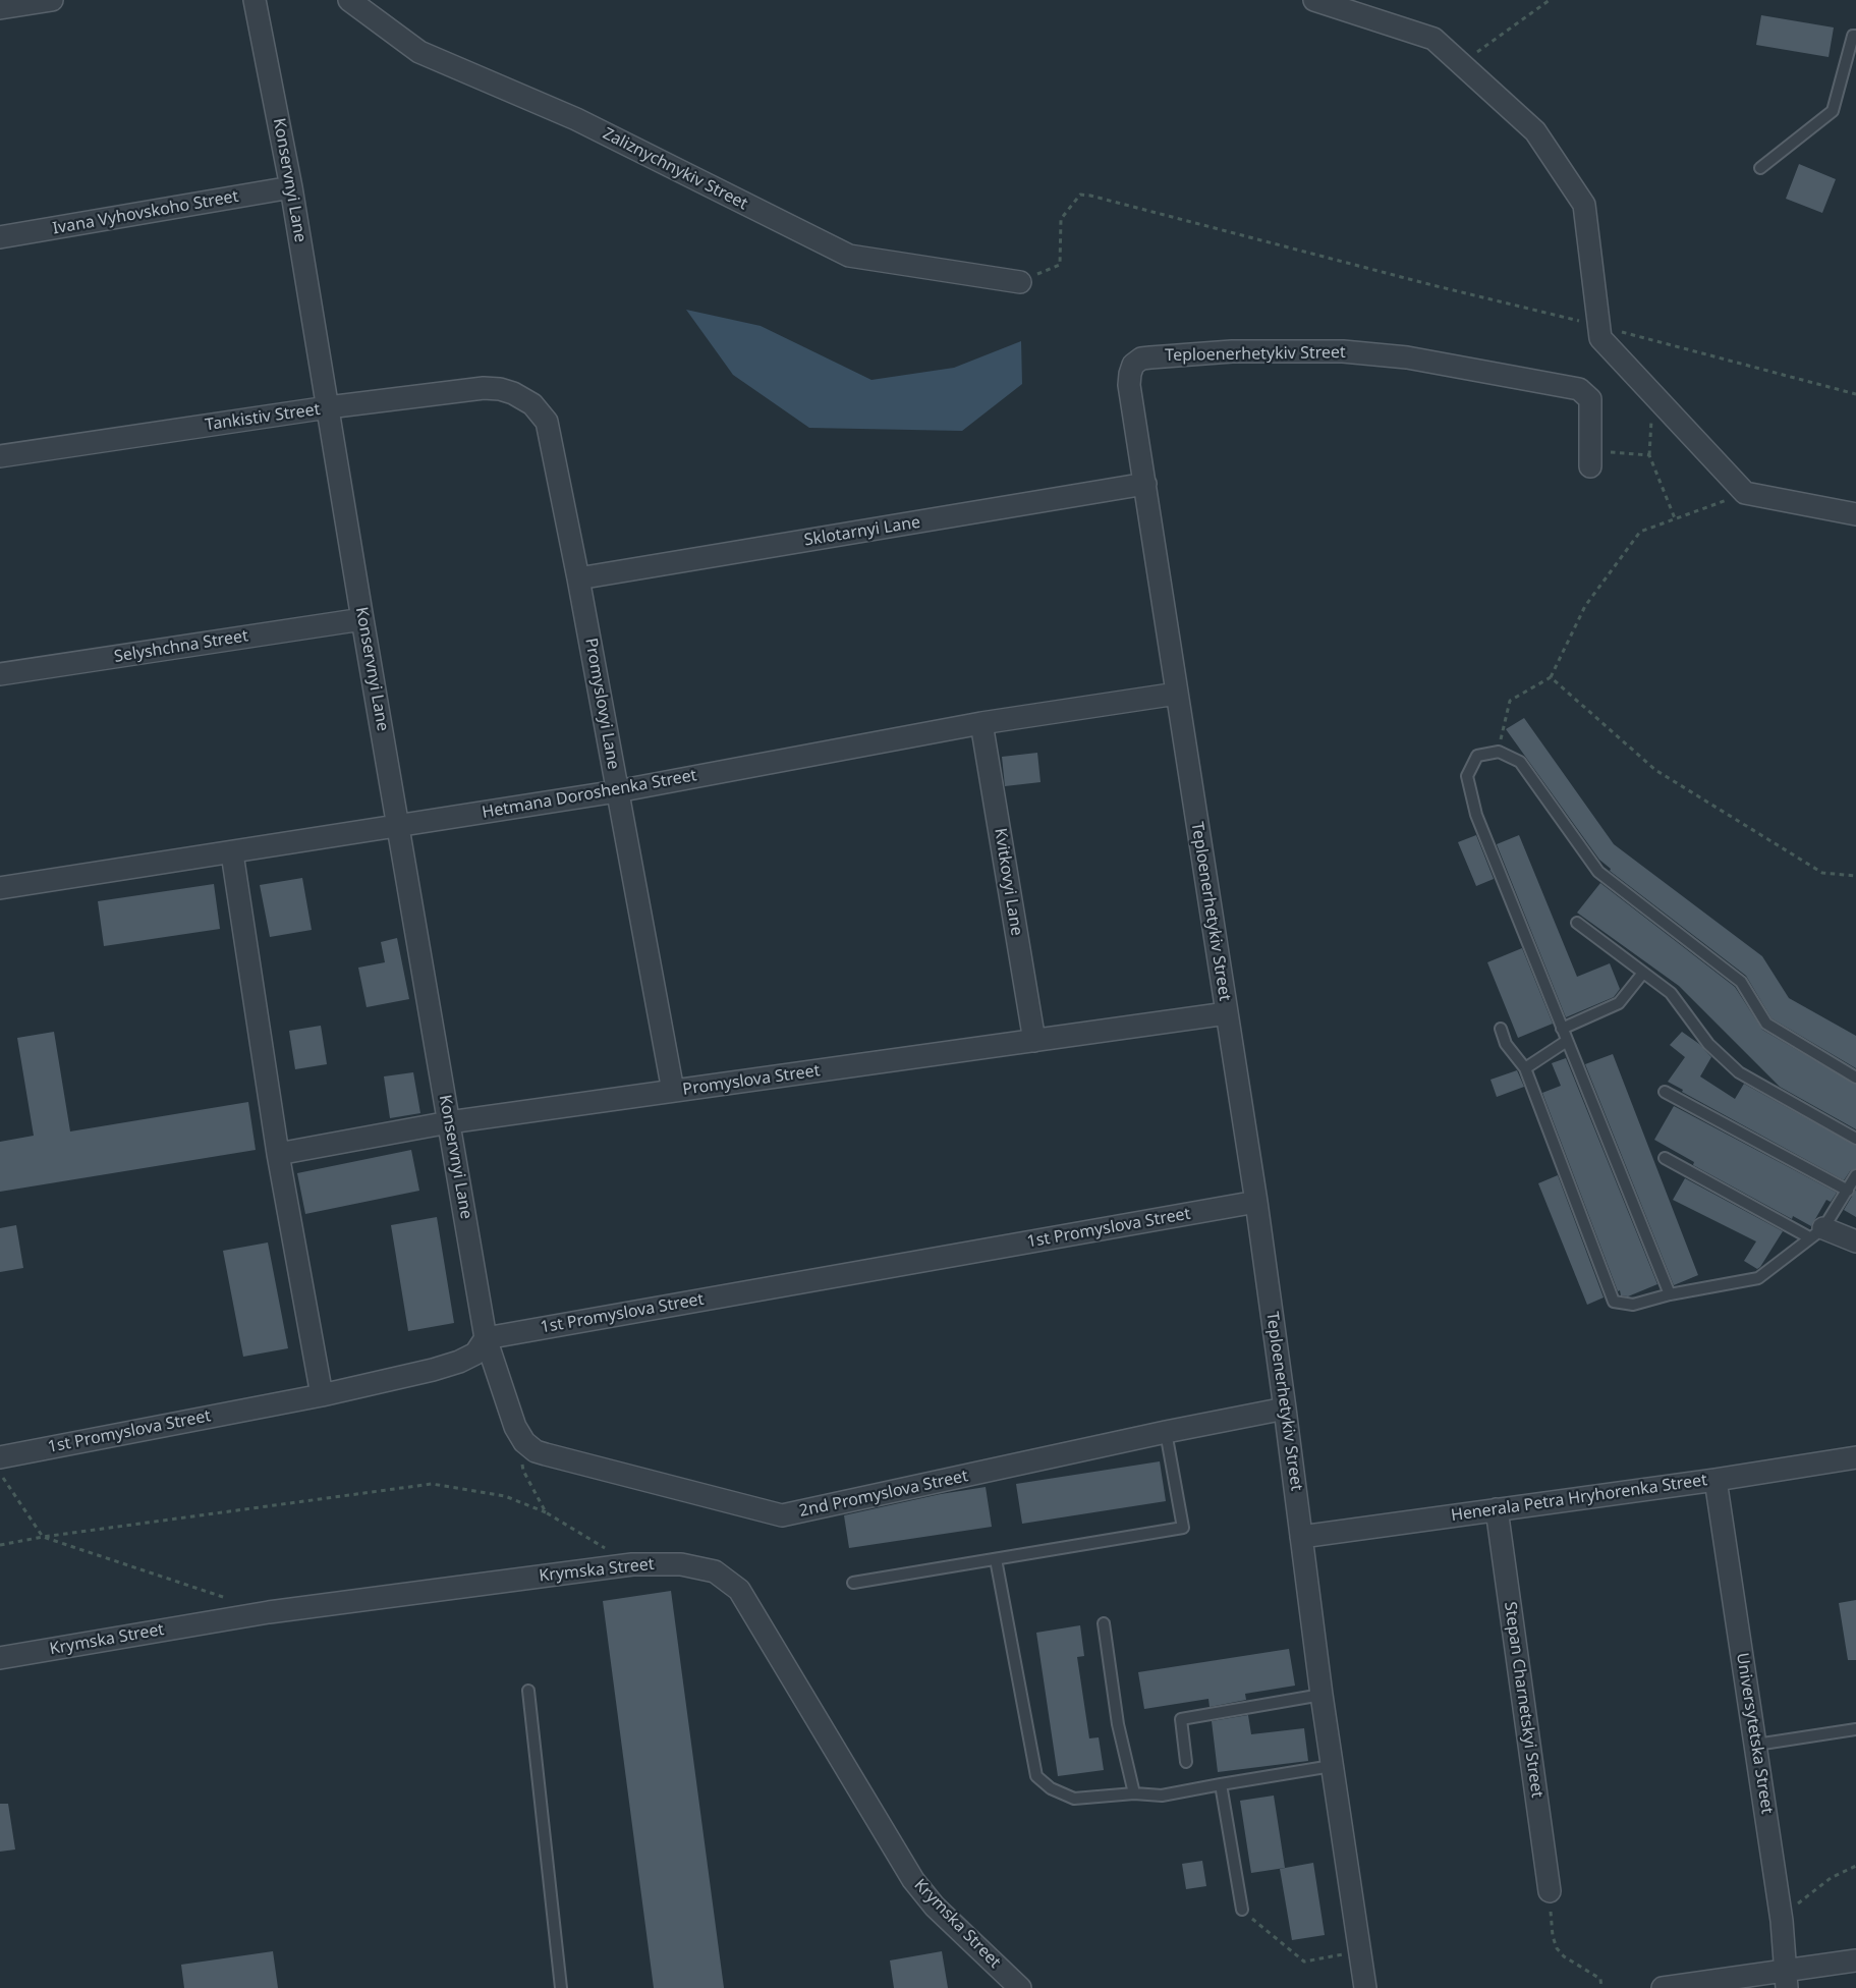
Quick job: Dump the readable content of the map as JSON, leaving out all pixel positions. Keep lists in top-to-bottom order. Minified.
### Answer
{"streets":{"street":["Zaliznychnykiv Street","Konservnyi Lane","Ivana Vyhovskoho Street","Teploenerhetykiv Street","Tankistiv Street","Sklotarnyi Lane","Selyshchna Street","Promyslovyi Lane","Hetmana Doroshenka Street","Kvitkovyi Lane","Promyslova Street","1st Promyslova Street","2nd Promyslova Street","Henerala Petra Hryhorenka Street","Krymska Street","Stepan Charnetskyi Street","Universytetska Street"]},"crossings":[["Konservnyi Lane","Ivana Vyhovskoho Street"],["Konservnyi Lane","Tankistiv Street"],["Konservnyi Lane","Selyshchna Street"],["Konservnyi Lane","Hetmana Doroshenka Street"],["Konservnyi Lane","Promyslova Street"],["Konservnyi Lane","1st Promyslova Street"],["Konservnyi Lane","2nd Promyslova Street"],["Teploenerhetykiv Street","Sklotarnyi Lane"],["Teploenerhetykiv Street","Hetmana Doroshenka Street"],["Teploenerhetykiv Street","Promyslova Street"],["Teploenerhetykiv Street","1st Promyslova Street"],["Teploenerhetykiv Street","2nd Promyslova Street"],["Teploenerhetykiv Street","Henerala Petra Hryhorenka Street"],["Tankistiv Street","Promyslovyi Lane"],["Sklotarnyi Lane","Promyslovyi Lane"],["Promyslovyi Lane","Hetmana Doroshenka Street"],["Promyslovyi Lane","Promyslova Street"],["Hetmana Doroshenka Street","Kvitkovyi Lane"],["Kvitkovyi Lane","Promyslova Street"],["1st Promyslova Street","2nd Promyslova Street"],["Henerala Petra Hryhorenka Street","Stepan Charnetskyi Street"],["Henerala Petra Hryhorenka Street","Universytetska Street"]]}
